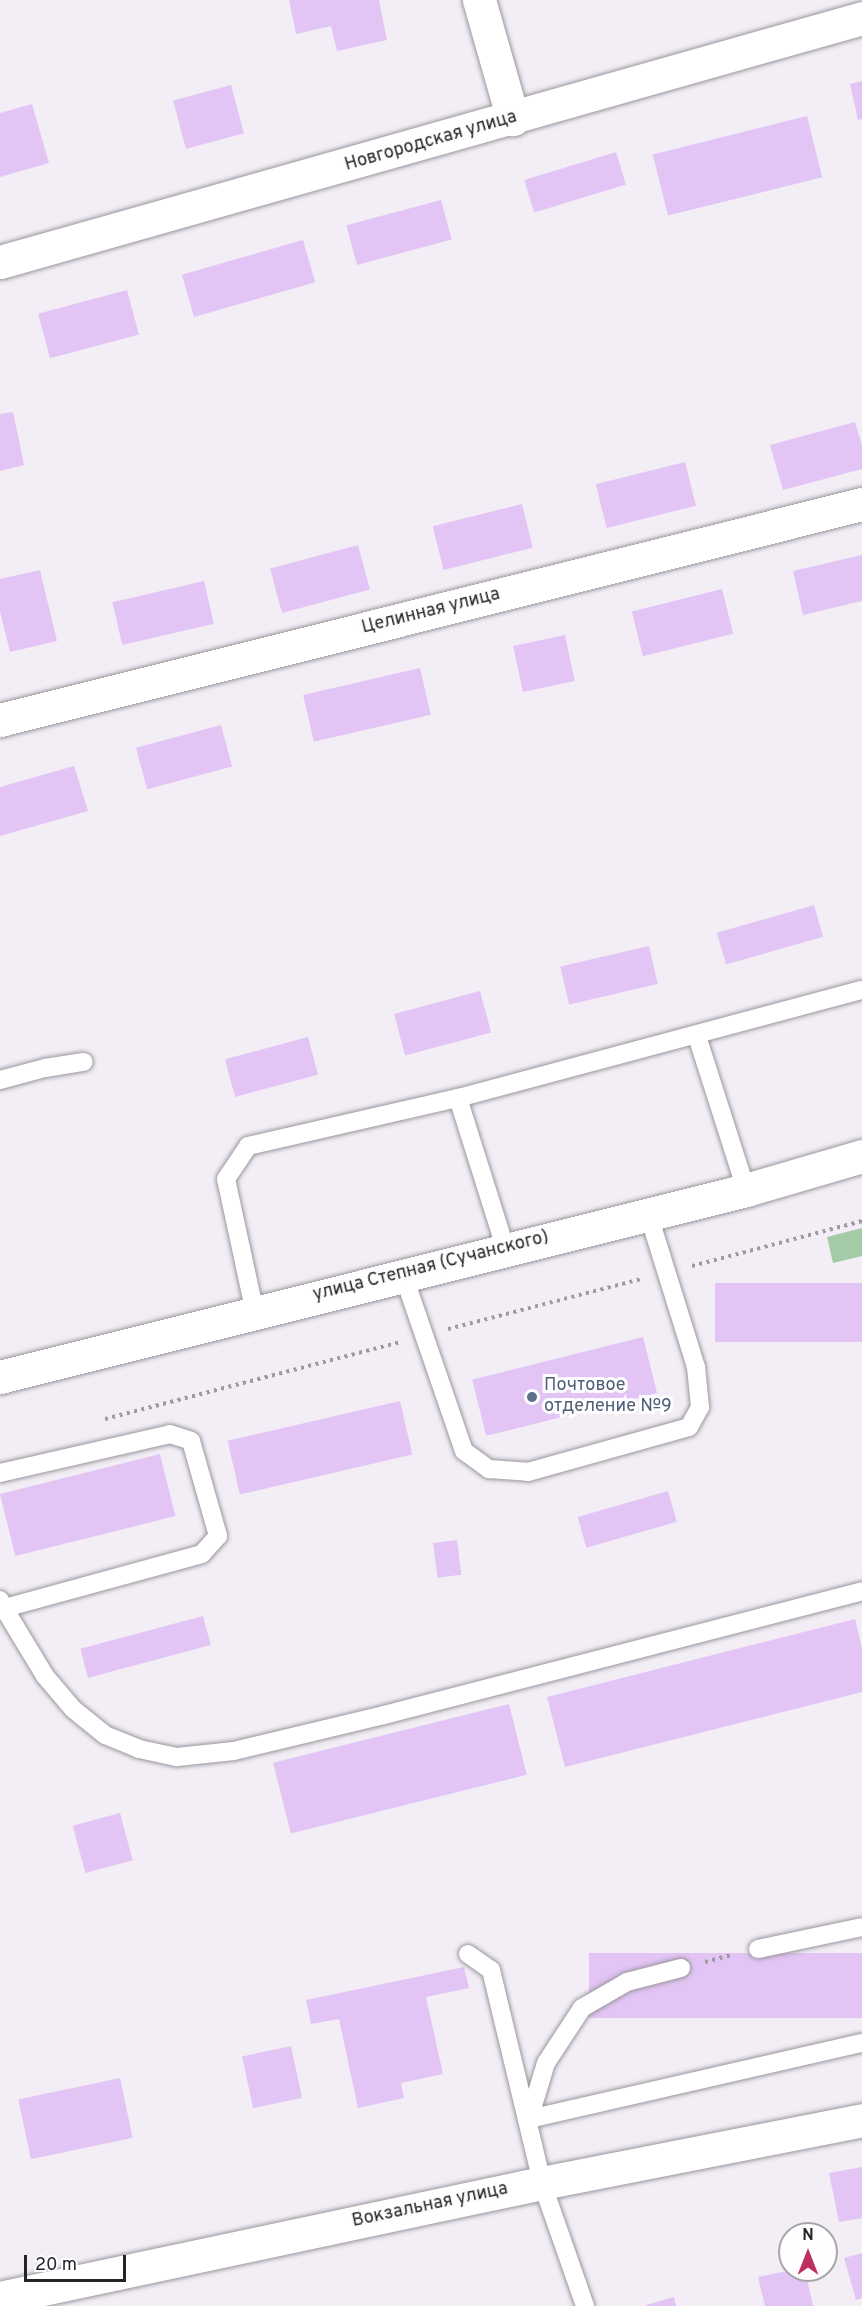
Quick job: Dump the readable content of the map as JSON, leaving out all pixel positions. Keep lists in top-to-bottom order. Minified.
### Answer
{"streets":{"street":["Новгородская улица","Целинная улица","улица Степная (Сучанского)","Вокзальная улица"]},"places":["Почтовое отделение №9"],"scale_bar":"20 m","north":"top"}
